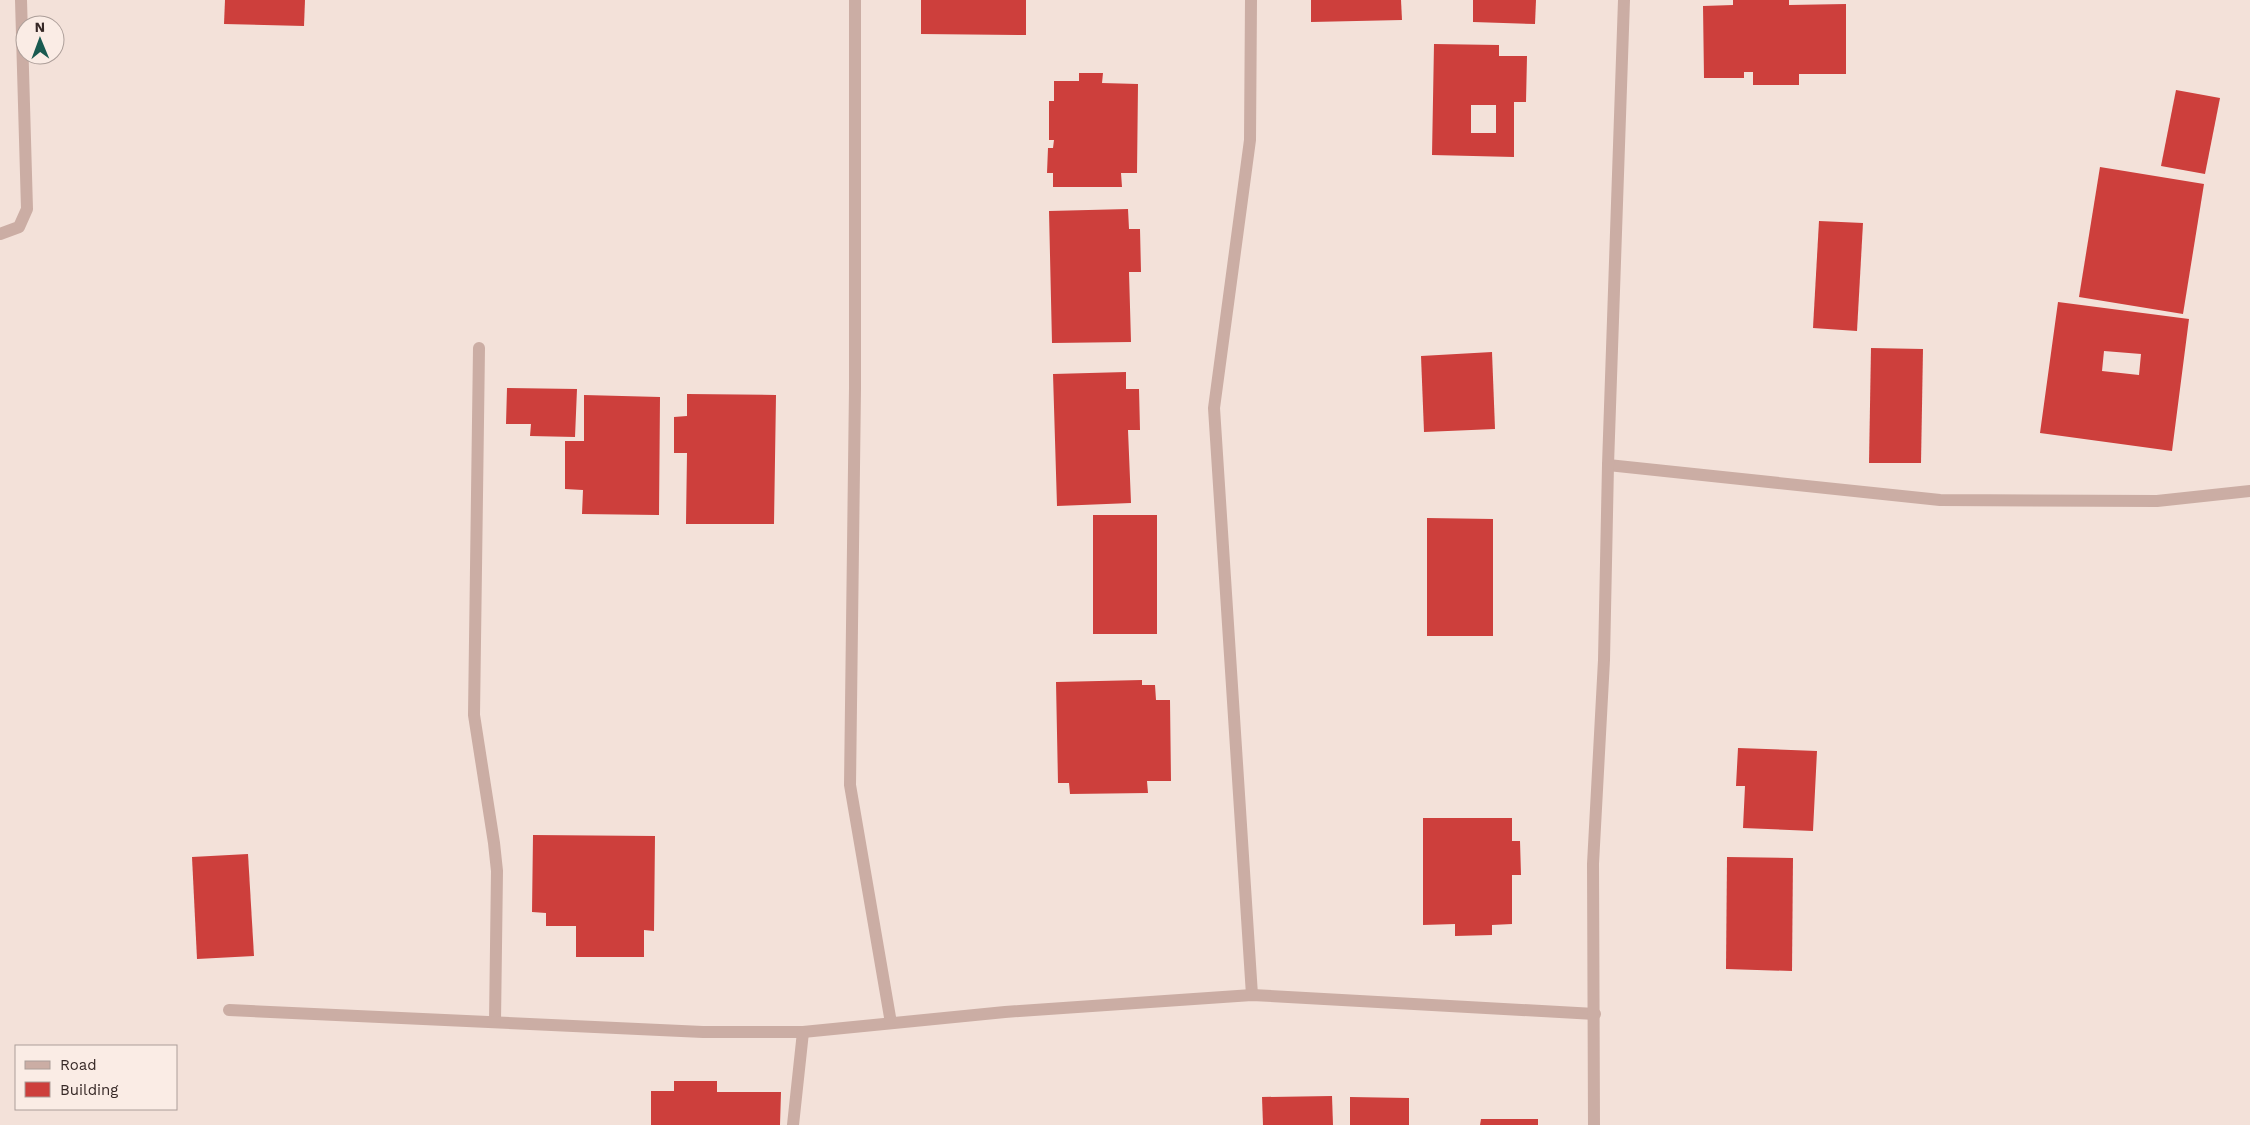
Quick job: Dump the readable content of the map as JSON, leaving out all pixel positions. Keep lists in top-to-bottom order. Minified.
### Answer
{"legend":["Road","Building"],"north":"top"}
